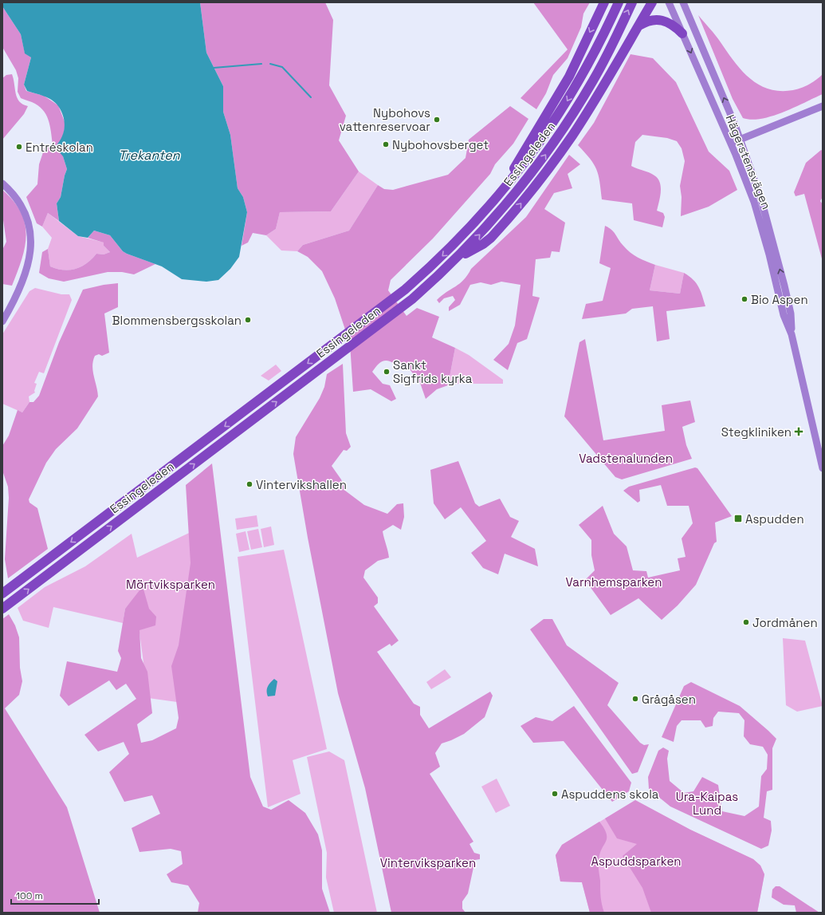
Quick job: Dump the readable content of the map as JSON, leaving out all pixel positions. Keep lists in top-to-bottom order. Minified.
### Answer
{"streets":{"highway":["Essingeleden"],"street":["Hägerstensvägen"]},"water":["Trekanten"],"parks":["Vadstenalunden","Varnhemsparken","Mörtviksparken","Ura-Kaipas Lund","Aspuddsparken","Vinterviksparken"],"places":{"other":["Nybohovs vattenreservoar","Nybohovsberget","Entréskolan","Bio Aspen","Blommensbergsskolan","Sankt Sigfrids kyrka","Vintervikshallen","Jordmånen","Grågåsen","Aspuddens skola"],"health":["Stegkliniken"],"transit":["Aspudden"]},"scale_bar":"100 m"}
